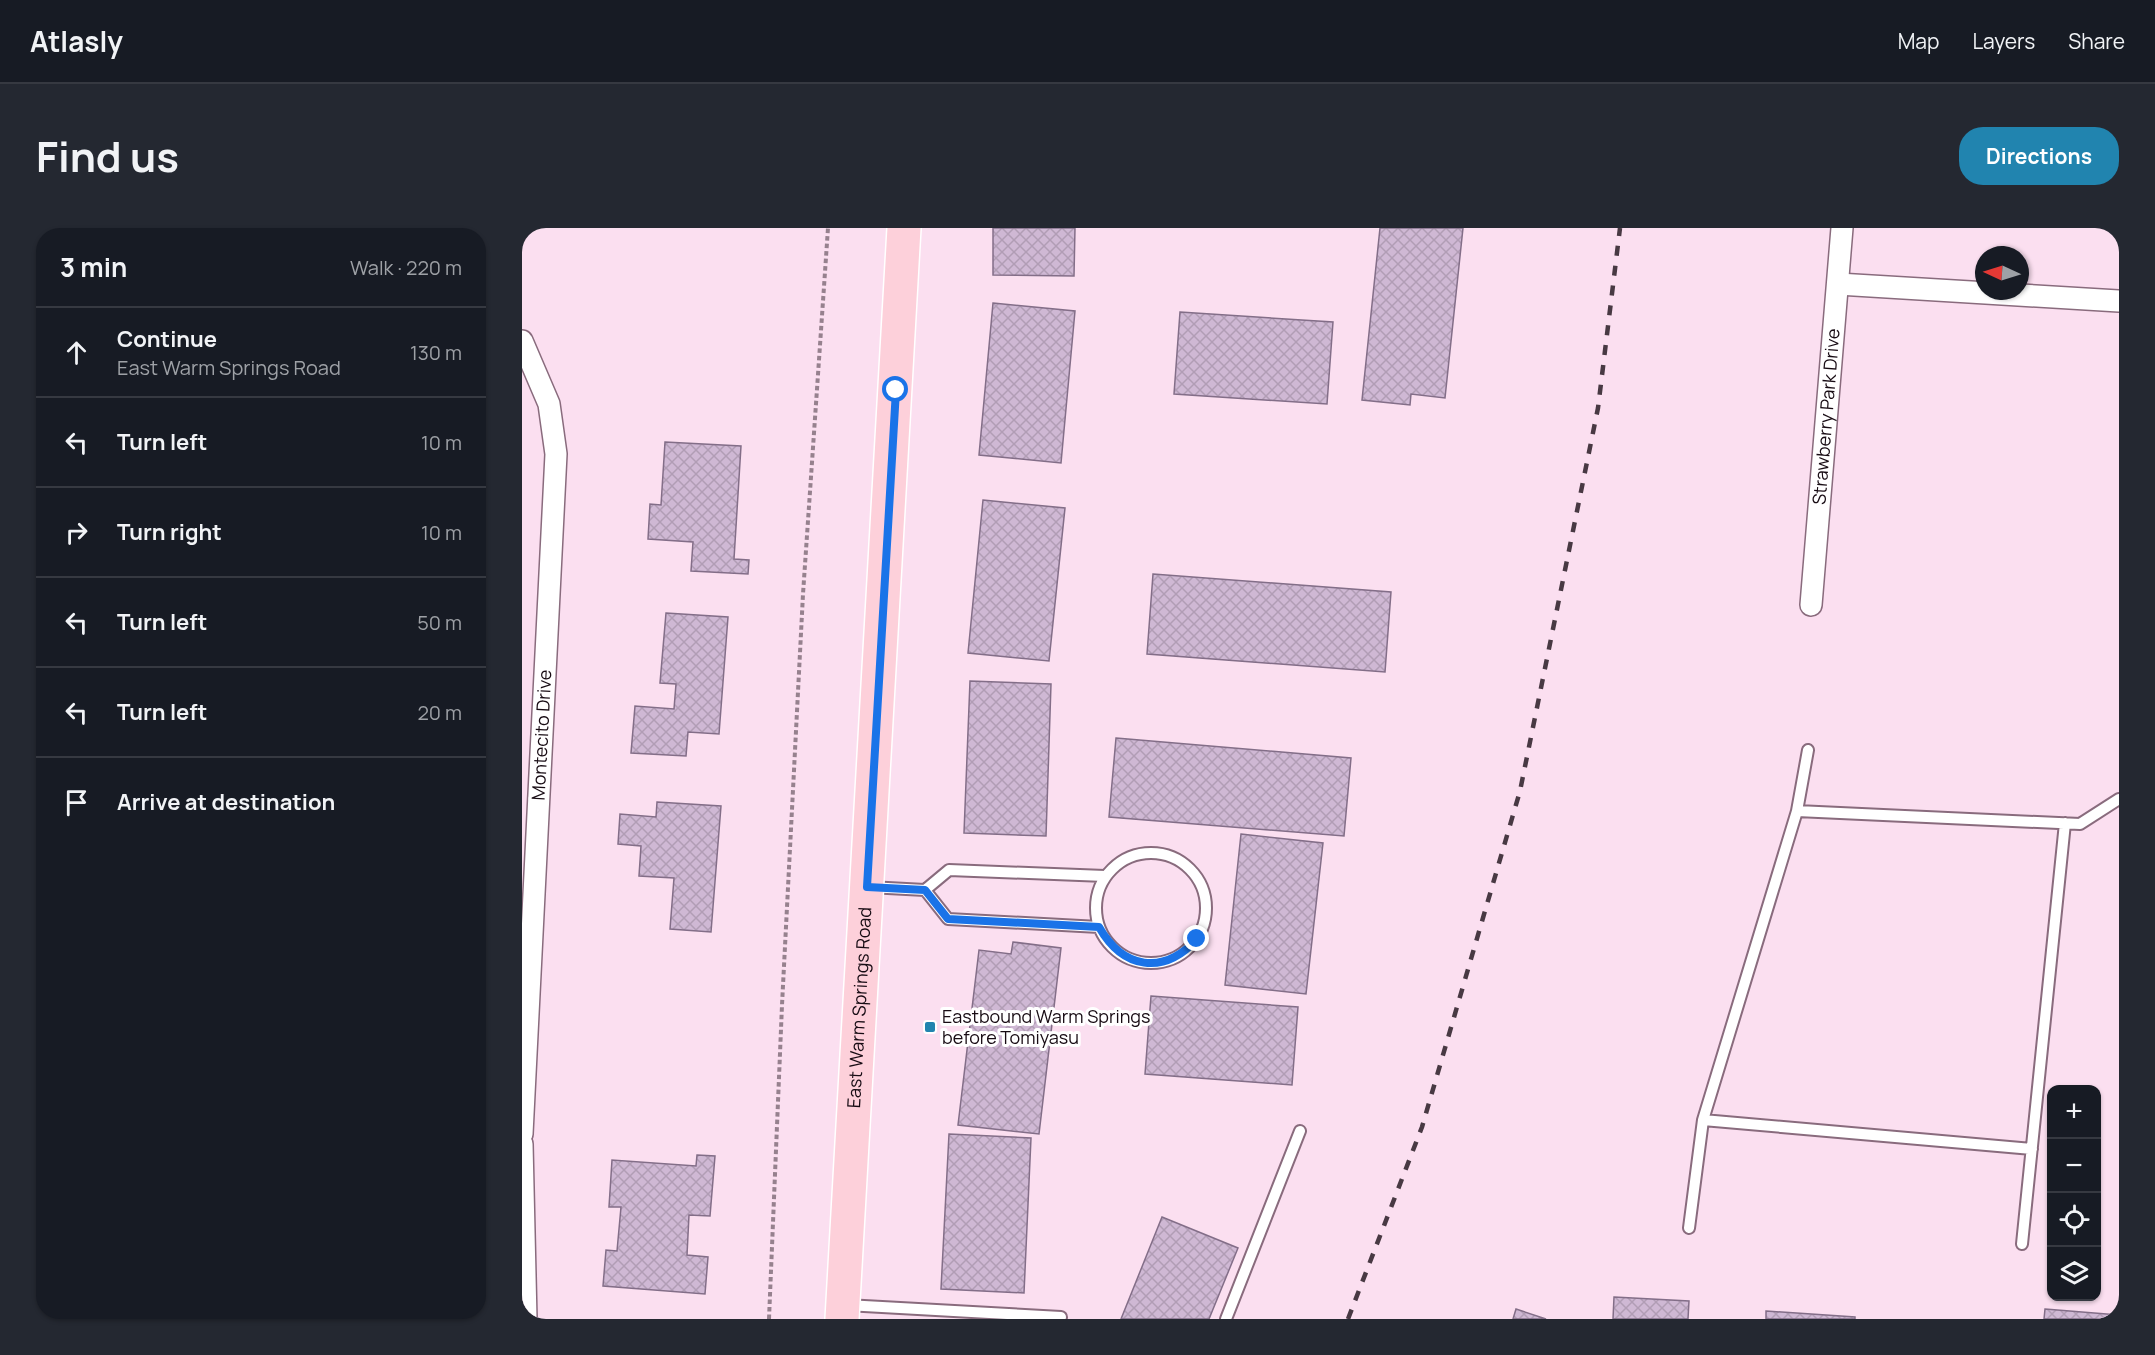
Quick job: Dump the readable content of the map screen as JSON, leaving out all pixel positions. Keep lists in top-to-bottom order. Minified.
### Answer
{"streets":{"main road":["East Warm Springs Road"],"street":["Strawberry Park Drive","Montecito Drive"]},"places":{"transit":["Eastbound Warm Springs before Tomiyasu"]},"north":"left","page":{"header":"Atlasly","nav":["Map","Layers","Share"],"title":"Find us","buttons":"Directions","heading":["3 min","Walk · 220 m"],"list":[["Continue","East Warm Springs Road","130 m"],["Turn left","10 m"],["Turn right","10 m"],["Turn left","50 m"],["Turn left","20 m"],"Arrive at destination"],"map_buttons":["+","−"]}}
